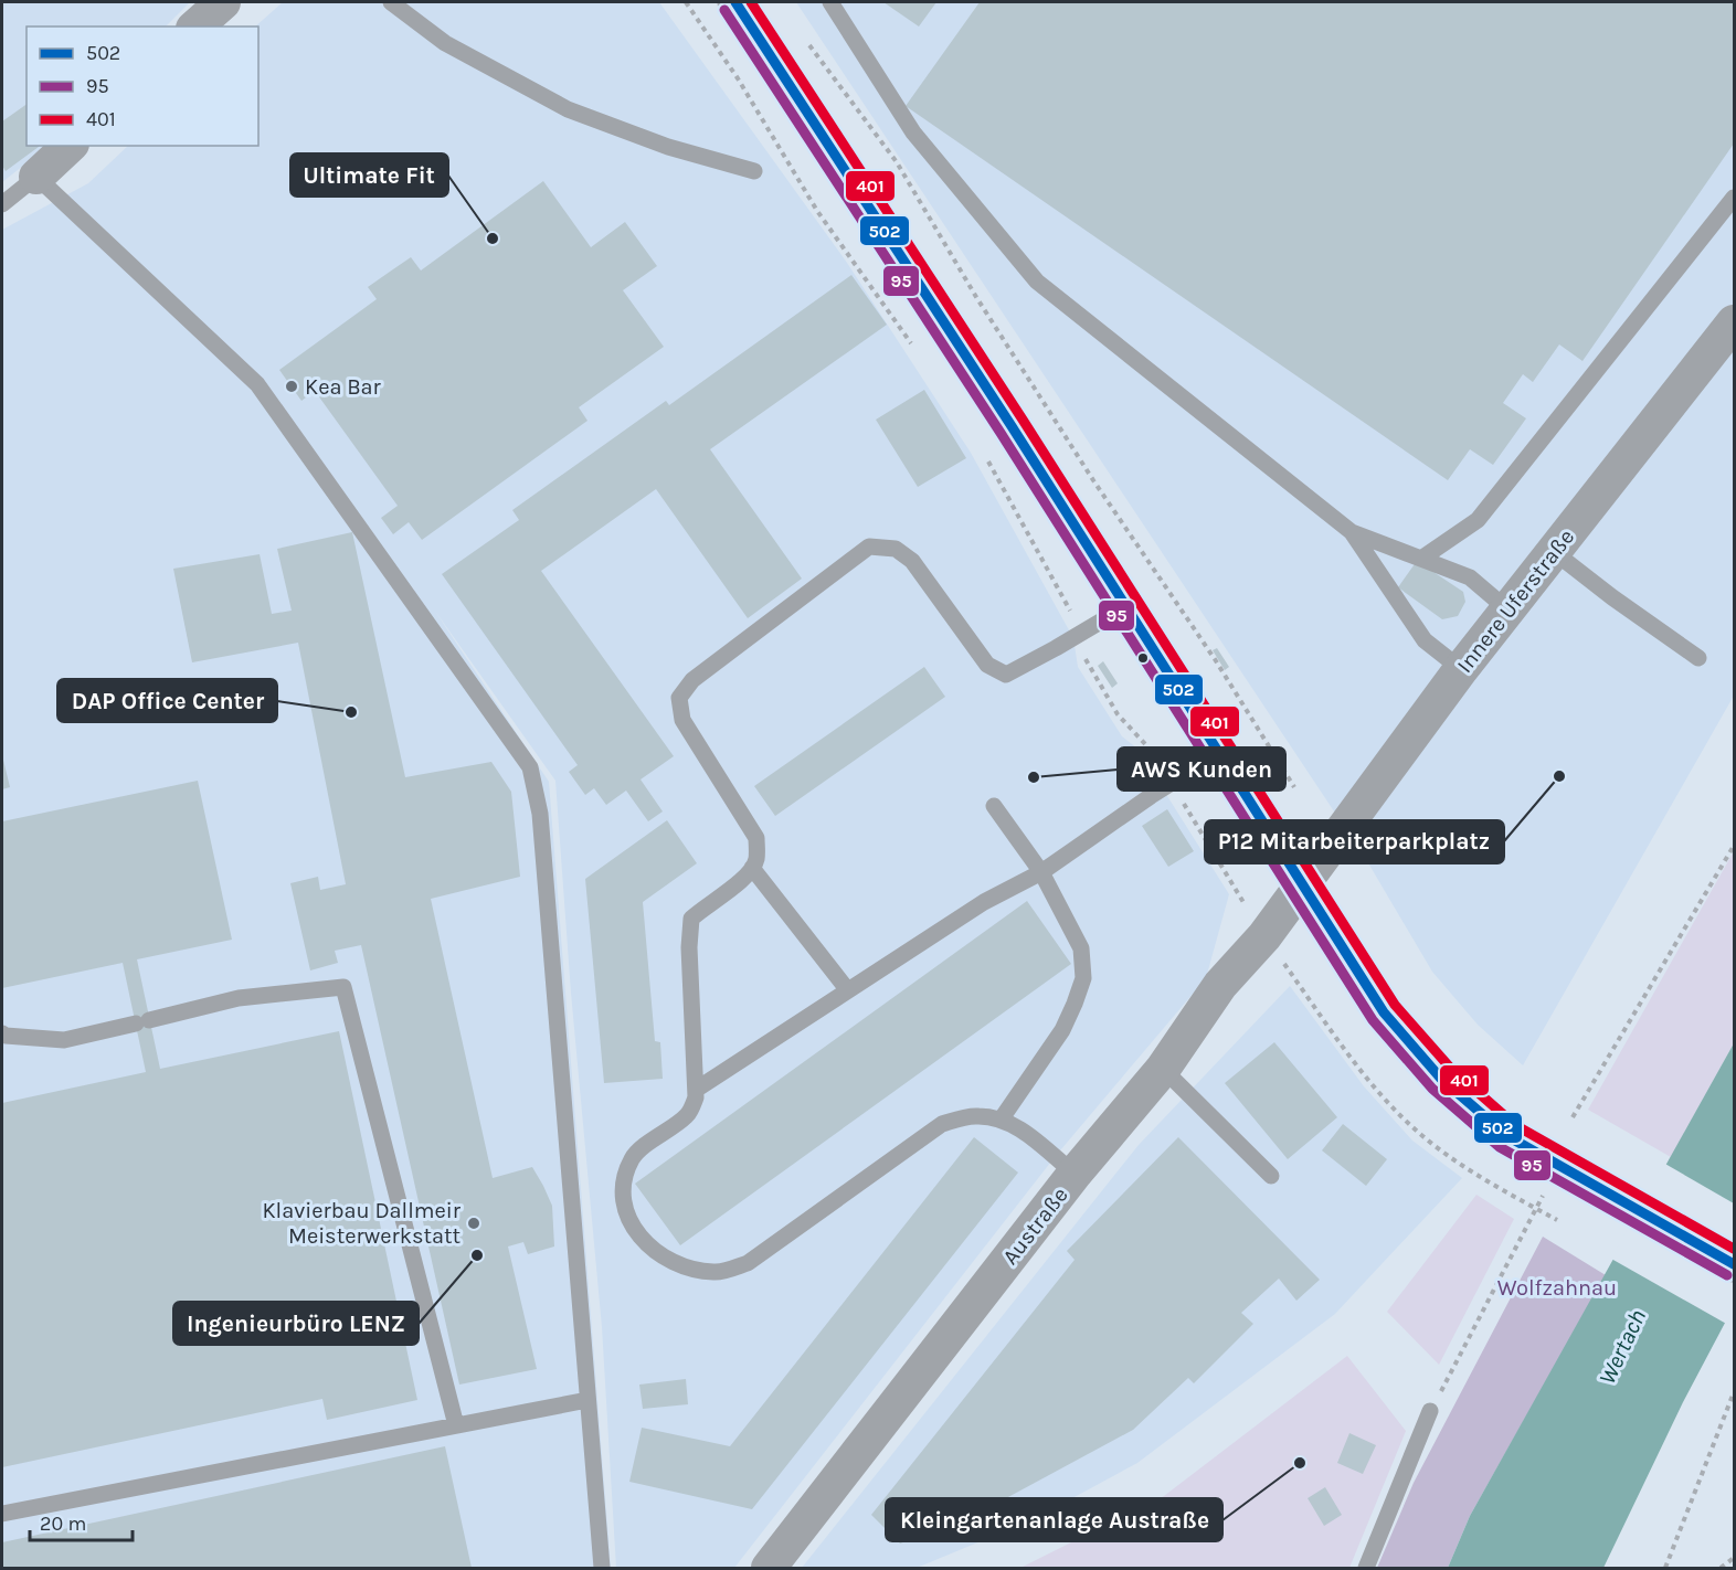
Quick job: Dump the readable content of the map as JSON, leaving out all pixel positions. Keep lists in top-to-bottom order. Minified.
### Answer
{"streets":{"street":["Innere Uferstraße","Austraße"]},"crossings":[["Innere Uferstraße","Austraße"]],"water":["Wertach"],"parks":["Wolfzahnau"],"places":["Ultimate Fit","Kea Bar","DAP Office Center","P12 Mitarbeiterparkplatz","AWS Kunden","Klavierbau Dallmeir Meisterwerkstatt","Ingenieurbüro LENZ","Kleingartenanlage Austraße"],"lines":["transit line 502","transit line 401","transit line 95"],"legend":["502","95","401"],"scale_bar":"20 m"}
